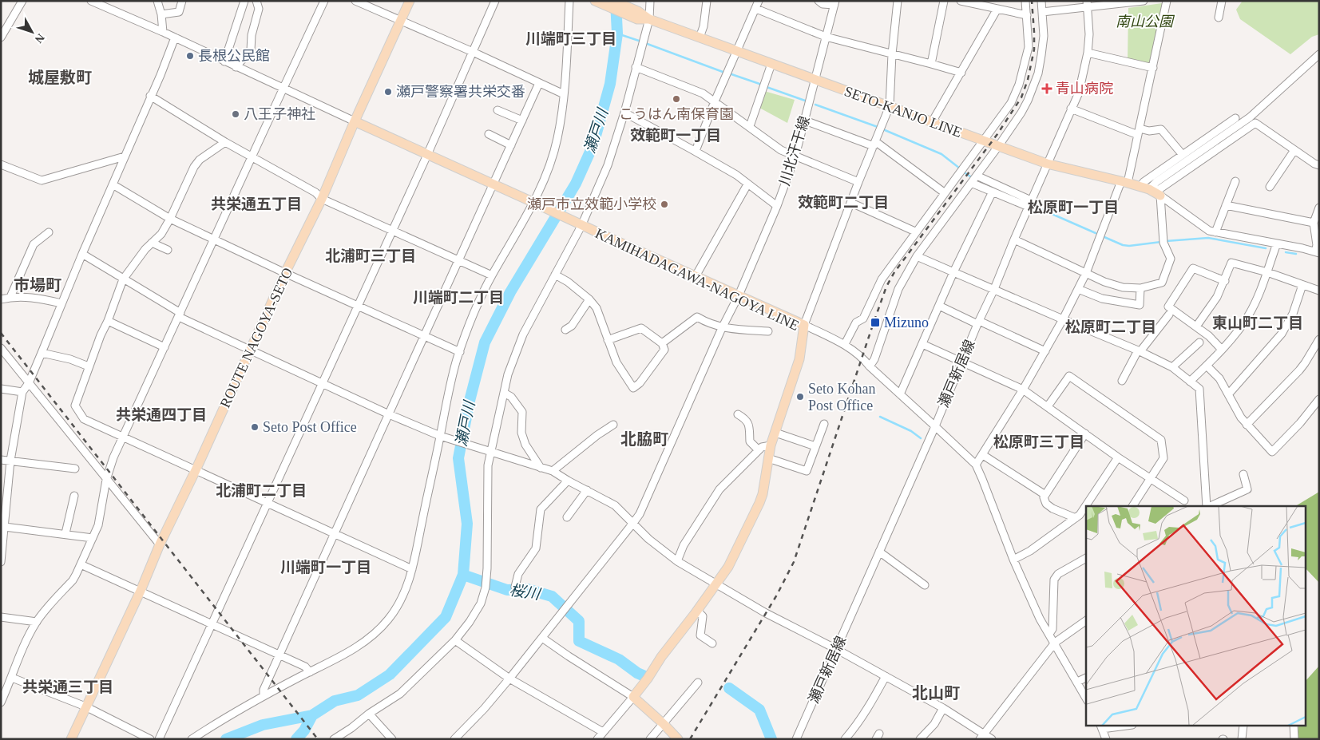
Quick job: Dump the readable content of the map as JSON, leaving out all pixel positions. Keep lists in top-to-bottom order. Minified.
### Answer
{"streets":{"main road":["SETO-KANJO LINE","KAMIHADAGAWA-NAGOYA LINE","ROUTE NAGOYA-SETO"],"street":["川北汗干線","瀬戸新居線"]},"crossings":[["SETO-KANJO LINE","川北汗干線"],["SETO-KANJO LINE","瀬戸新居線"],["川北汗干線","KAMIHADAGAWA-NAGOYA LINE"],["KAMIHADAGAWA-NAGOYA LINE","ROUTE NAGOYA-SETO"]],"districts":["川端町三丁目","城屋敷町","效範町一丁目","效範町二丁目","共栄通五丁目","松原町一丁目","北浦町三丁目","市場町","川端町二丁目","東山町二丁目","松原町二丁目","共栄通四丁目","北脇町","松原町三丁目","北浦町二丁目","川端町一丁目","共栄通三丁目","北山町"],"water":["瀬戸川","桜川"],"parks":["南山公園"],"places":{"other":["長根公民館","瀬戸警察署共栄交番","こうはん南保育園","八王子神社","瀬戸市立效範小学校","Seto Kohan Post Office","Seto Post Office"],"health":["青山病院"],"transit":["Mizuno"]},"north":"bottom right"}
